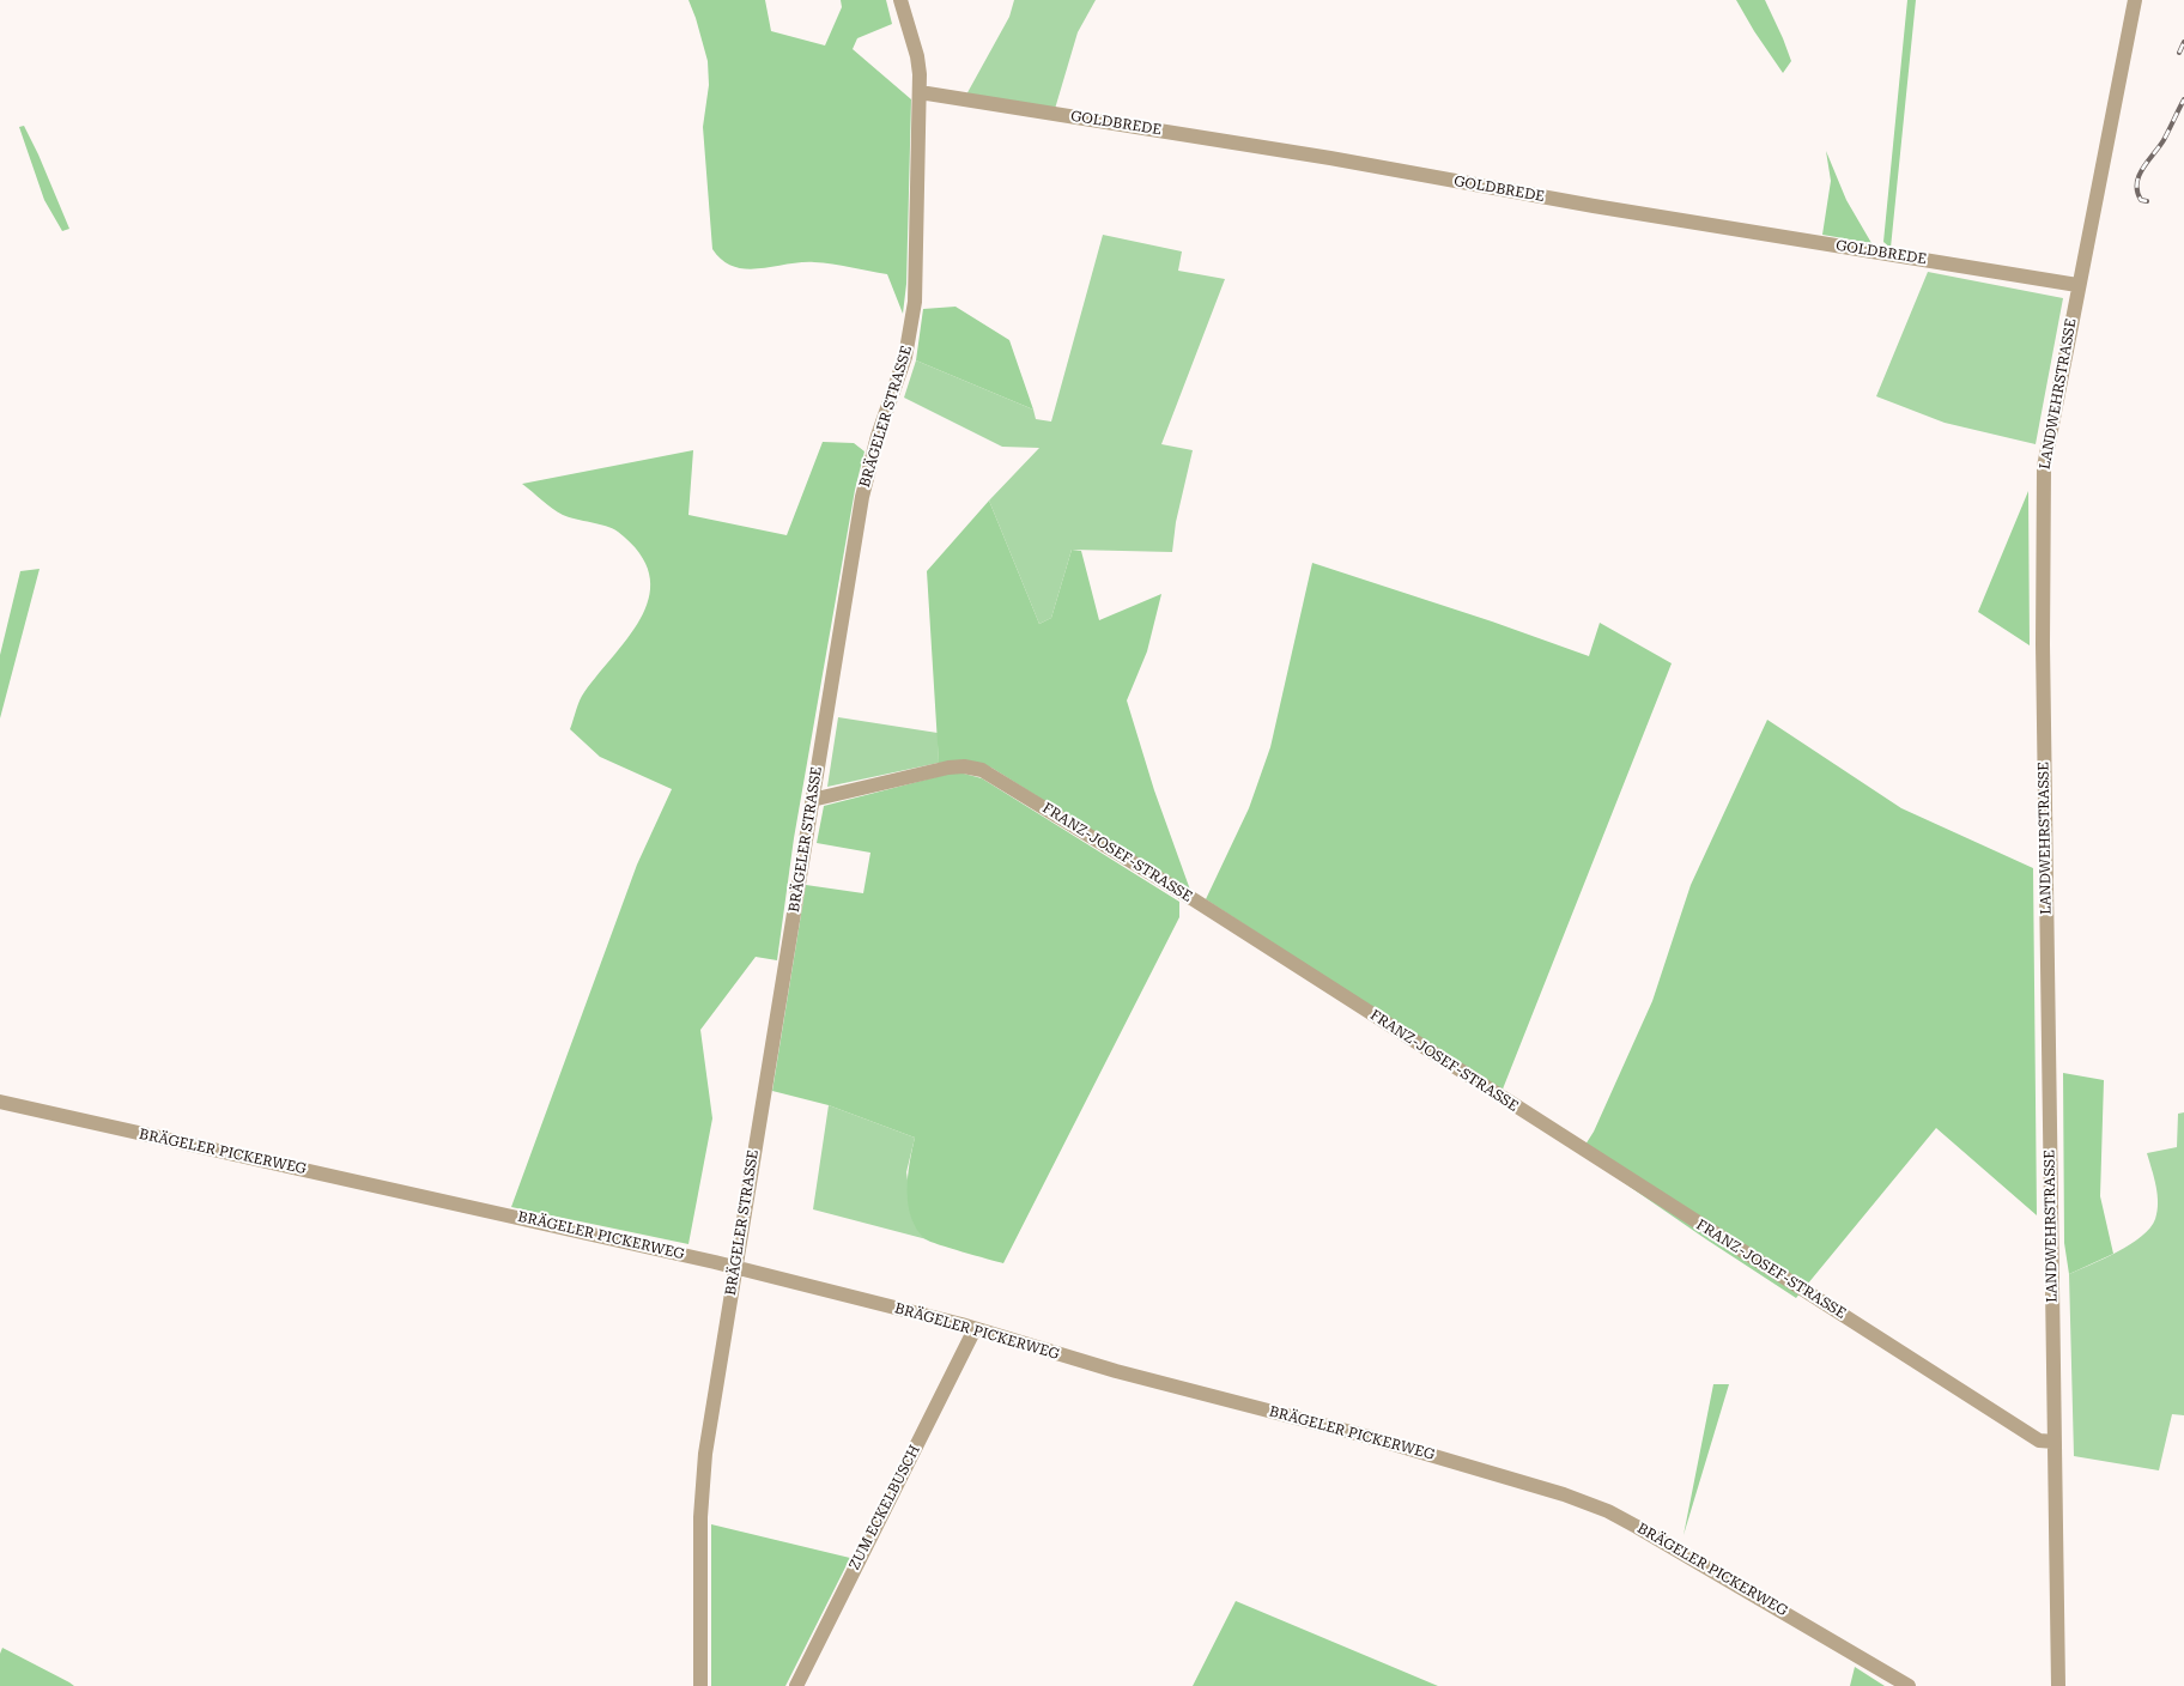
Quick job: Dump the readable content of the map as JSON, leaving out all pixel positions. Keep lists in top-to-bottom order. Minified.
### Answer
{"streets":{"street":["GOLDBREDE","LANDWEHRSTRASSE","BRÄGELER STRASSE","FRANZ-JOSEF-STRASSE","BRÄGELER PICKERWEG","ZUM ECKELBUSCH"]},"crossings":[["GOLDBREDE","LANDWEHRSTRASSE"],["GOLDBREDE","BRÄGELER STRASSE"],["LANDWEHRSTRASSE","FRANZ-JOSEF-STRASSE"],["BRÄGELER STRASSE","FRANZ-JOSEF-STRASSE"],["BRÄGELER STRASSE","BRÄGELER PICKERWEG"],["BRÄGELER PICKERWEG","ZUM ECKELBUSCH"]]}
